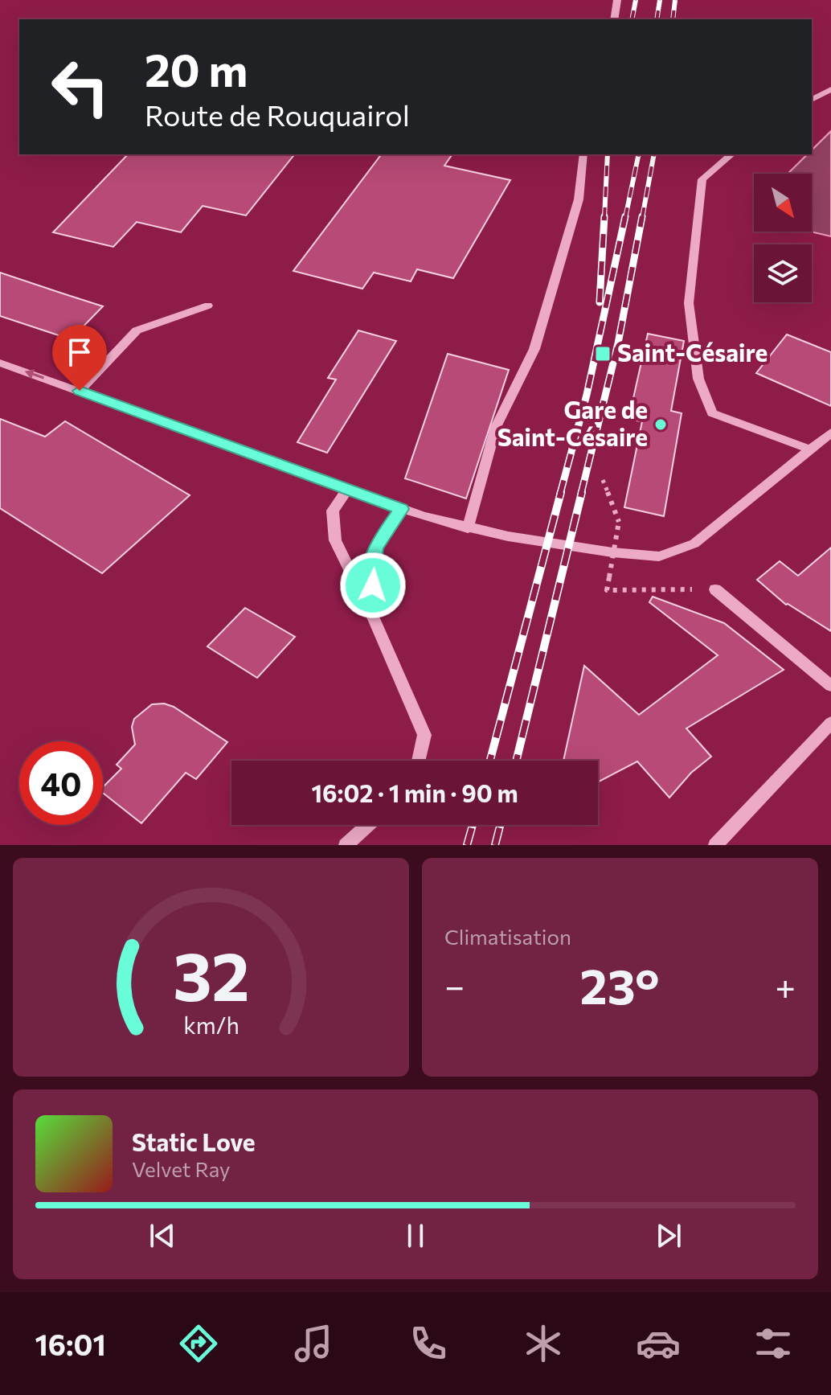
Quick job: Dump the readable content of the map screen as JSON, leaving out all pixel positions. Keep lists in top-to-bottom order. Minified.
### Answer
{"places":{"transit":["Saint-Césaire"],"other":["Gare de Saint-Césaire"]},"north":"bottom right","page":{"turn":["20 m","Route de Rouquairol"],"limit":"40","trip":"16:02 · 1 min · 90 m","tile":"Climatisation","heat":["−","23°","+"],"song":["Static Love","Velvet Ray"],"tabs":"16:01","gauge":["32","km/h"]}}
